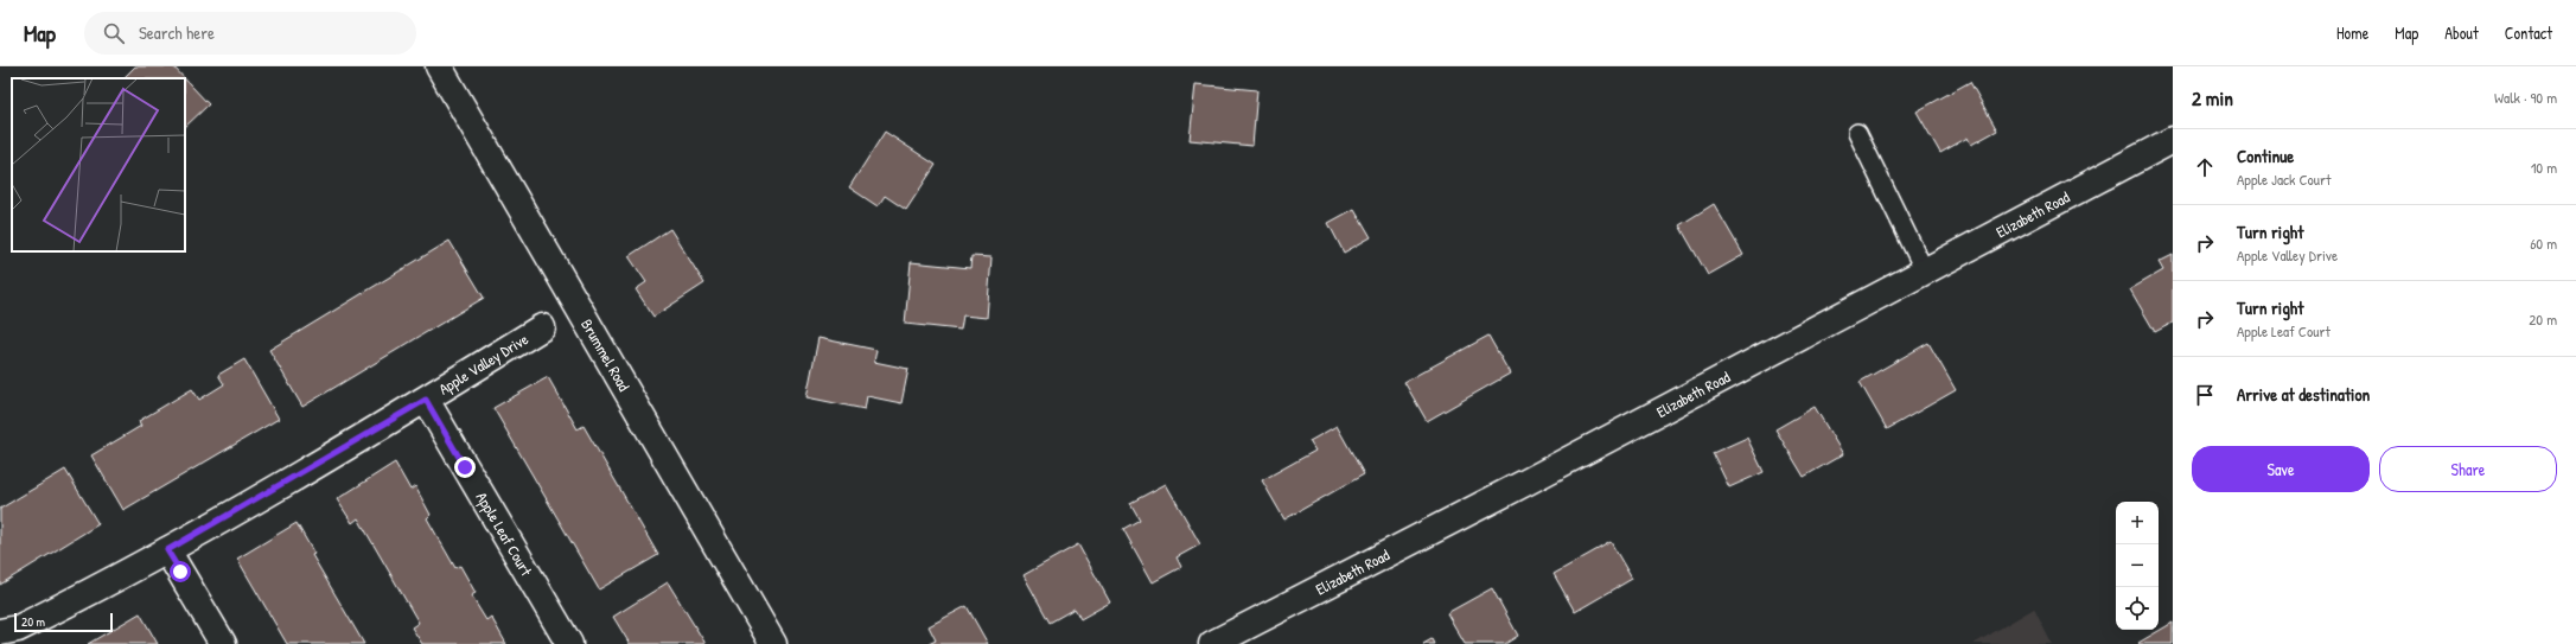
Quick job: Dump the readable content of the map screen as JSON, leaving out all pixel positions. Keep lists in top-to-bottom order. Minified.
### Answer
{"streets":{"street":["Elizabeth Road","Brummel Road","Apple Valley Drive","Apple Leaf Court"]},"crossings":[["Apple Valley Drive","Apple Leaf Court"]],"scale_bar":"20 m","page":{"header":"Map","search":"Search here","nav":["Home","Map","About","Contact"],"heading":["2 min","Walk · 90 m"],"list":[["Continue","Apple Jack Court","10 m"],["Turn right","Apple Valley Drive","60 m"],["Turn right","Apple Leaf Court","20 m"],"Arrive at destination"],"buttons":["Save","Share"],"map_buttons":["+","−"],"scale":"20 m"}}
